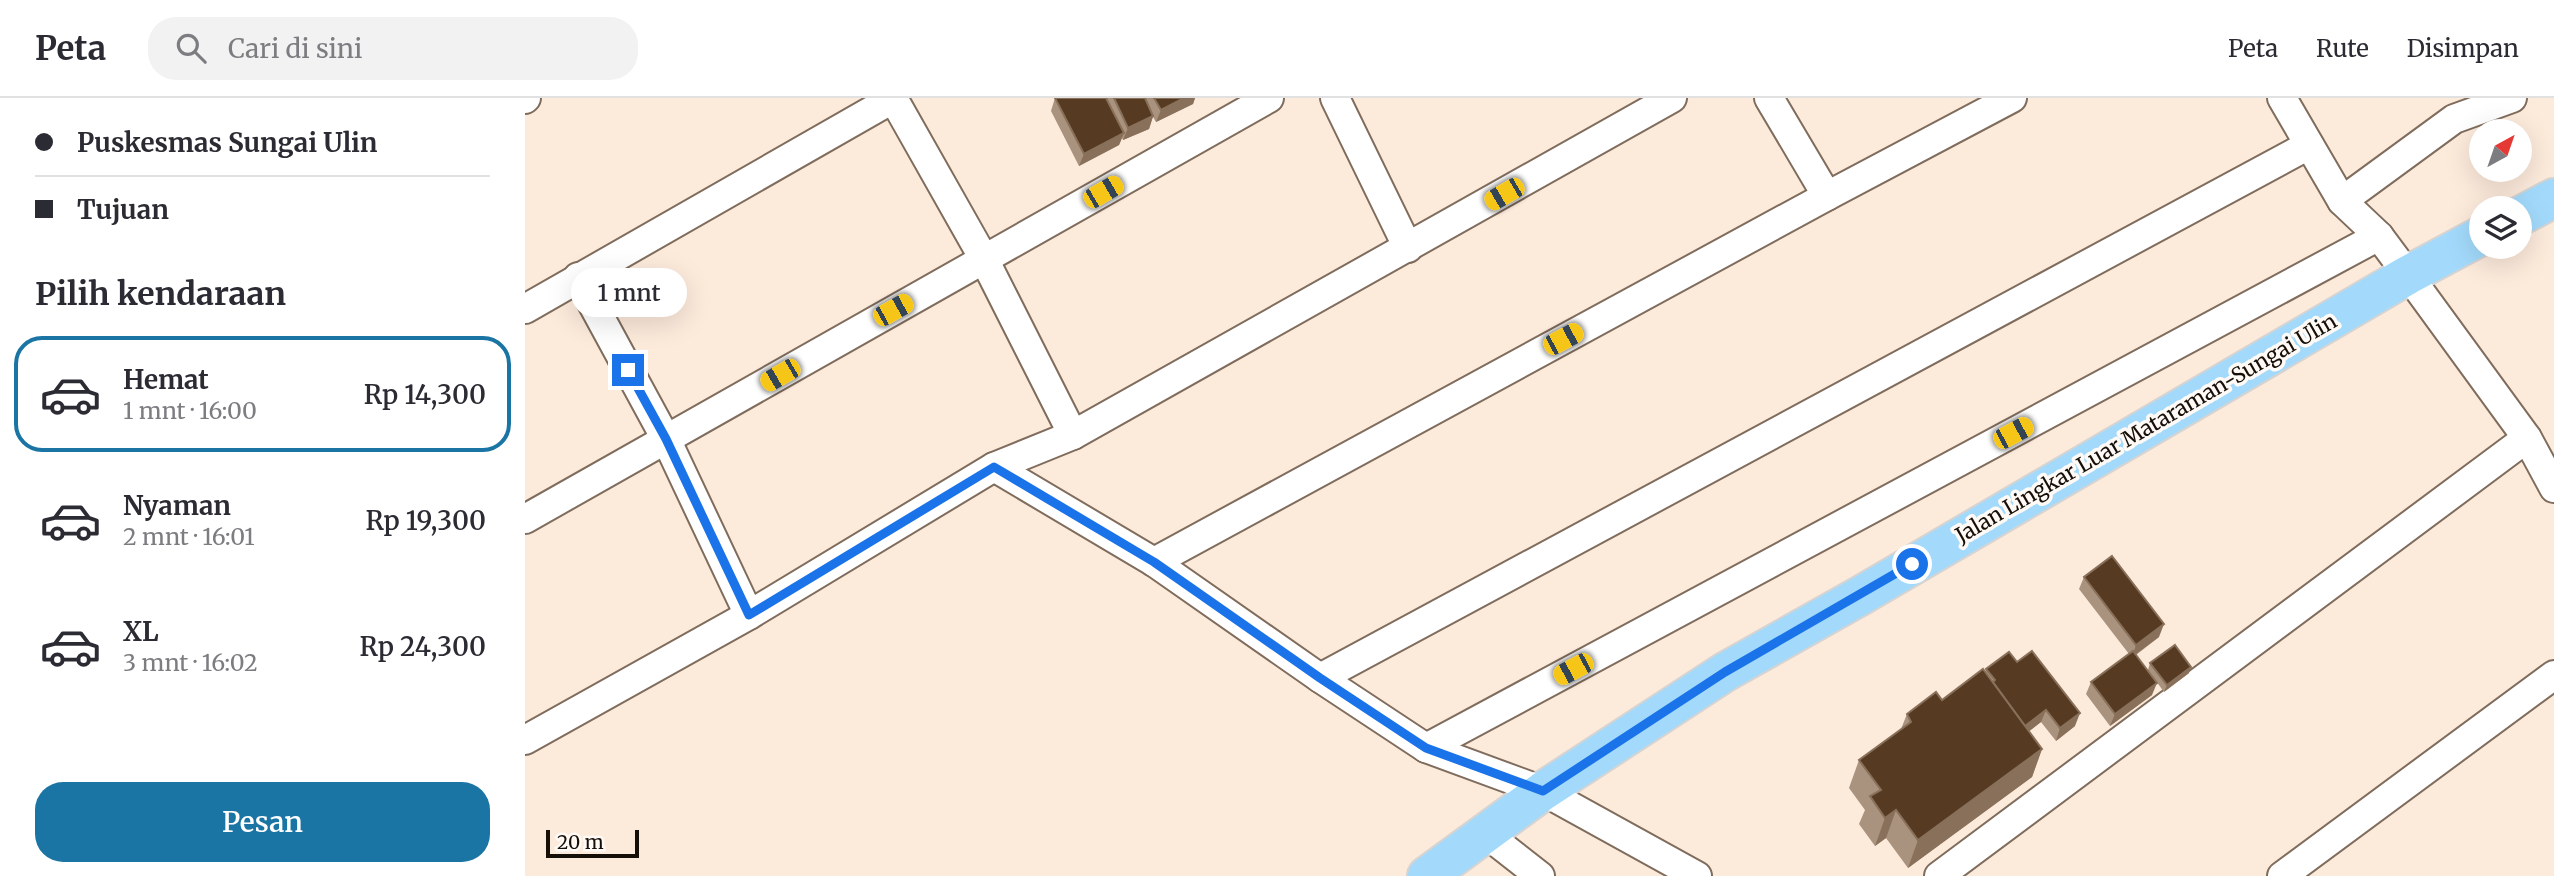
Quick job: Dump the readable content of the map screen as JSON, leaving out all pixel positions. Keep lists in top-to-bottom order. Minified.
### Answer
{"streets":{"main road":["Jalan Lingkar Luar Mataraman-Sungai Ulin"]},"scale_bar":"20 m","north":"top right","page":{"header":"Peta","search":"Cari di sini","nav":["Peta","Rute","Disimpan"],"banner":["Puskesmas Sungai Ulin","Tujuan"],"heading":"Pilih kendaraan","bubble":"1 mnt","list":[{"name":"Hemat","note":"1 mnt · 16:00","value":"Rp 14,300"},{"name":"Nyaman","note":"2 mnt · 16:01","value":"Rp 19,300"},{"name":"XL","note":"3 mnt · 16:02","value":"Rp 24,300"}],"buttons":"Pesan","scale":"20 m"}}
